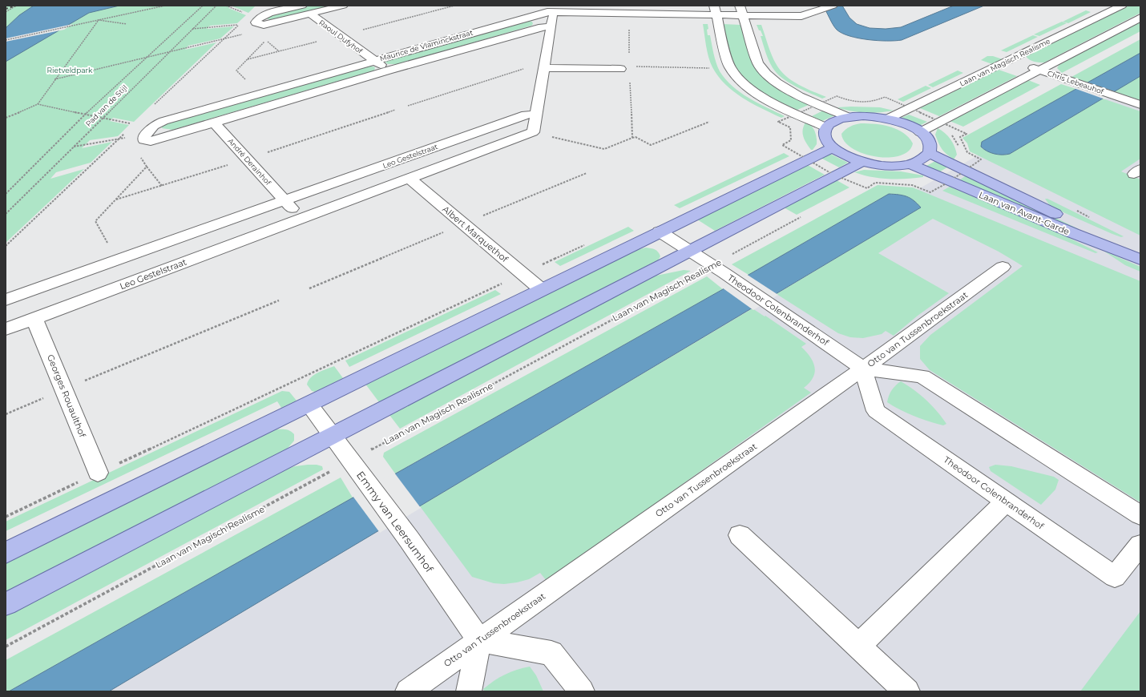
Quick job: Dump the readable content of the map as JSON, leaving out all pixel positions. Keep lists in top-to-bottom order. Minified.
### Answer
{"streets":{"main road":["Laan van Avant-Garde"],"street":["Raoul Dufyhof","Maurice de Vlaminckstraat","Laan van Magisch Realisme","Chris Lebeauhof","Leo Gestelstraat","André Derainhof","Albert Marquethof","Theodoor Colenbranderhof","Otto van Tussenbroekstraat","Georges Rouaulthof","Emmy van Leersumhof"],"path":["Pad van de Stijl"]},"crossings":[["Raoul Dufyhof","Maurice de Vlaminckstraat"],["Maurice de Vlaminckstraat","André Derainhof"],["Laan van Magisch Realisme","Chris Lebeauhof"],["Laan van Magisch Realisme","Theodoor Colenbranderhof"],["Laan van Magisch Realisme","Emmy van Leersumhof"],["Leo Gestelstraat","André Derainhof"],["Leo Gestelstraat","Albert Marquethof"],["Leo Gestelstraat","Georges Rouaulthof"],["Theodoor Colenbranderhof","Otto van Tussenbroekstraat"],["Otto van Tussenbroekstraat","Emmy van Leersumhof"]],"parks":["Rietveldpark"]}
